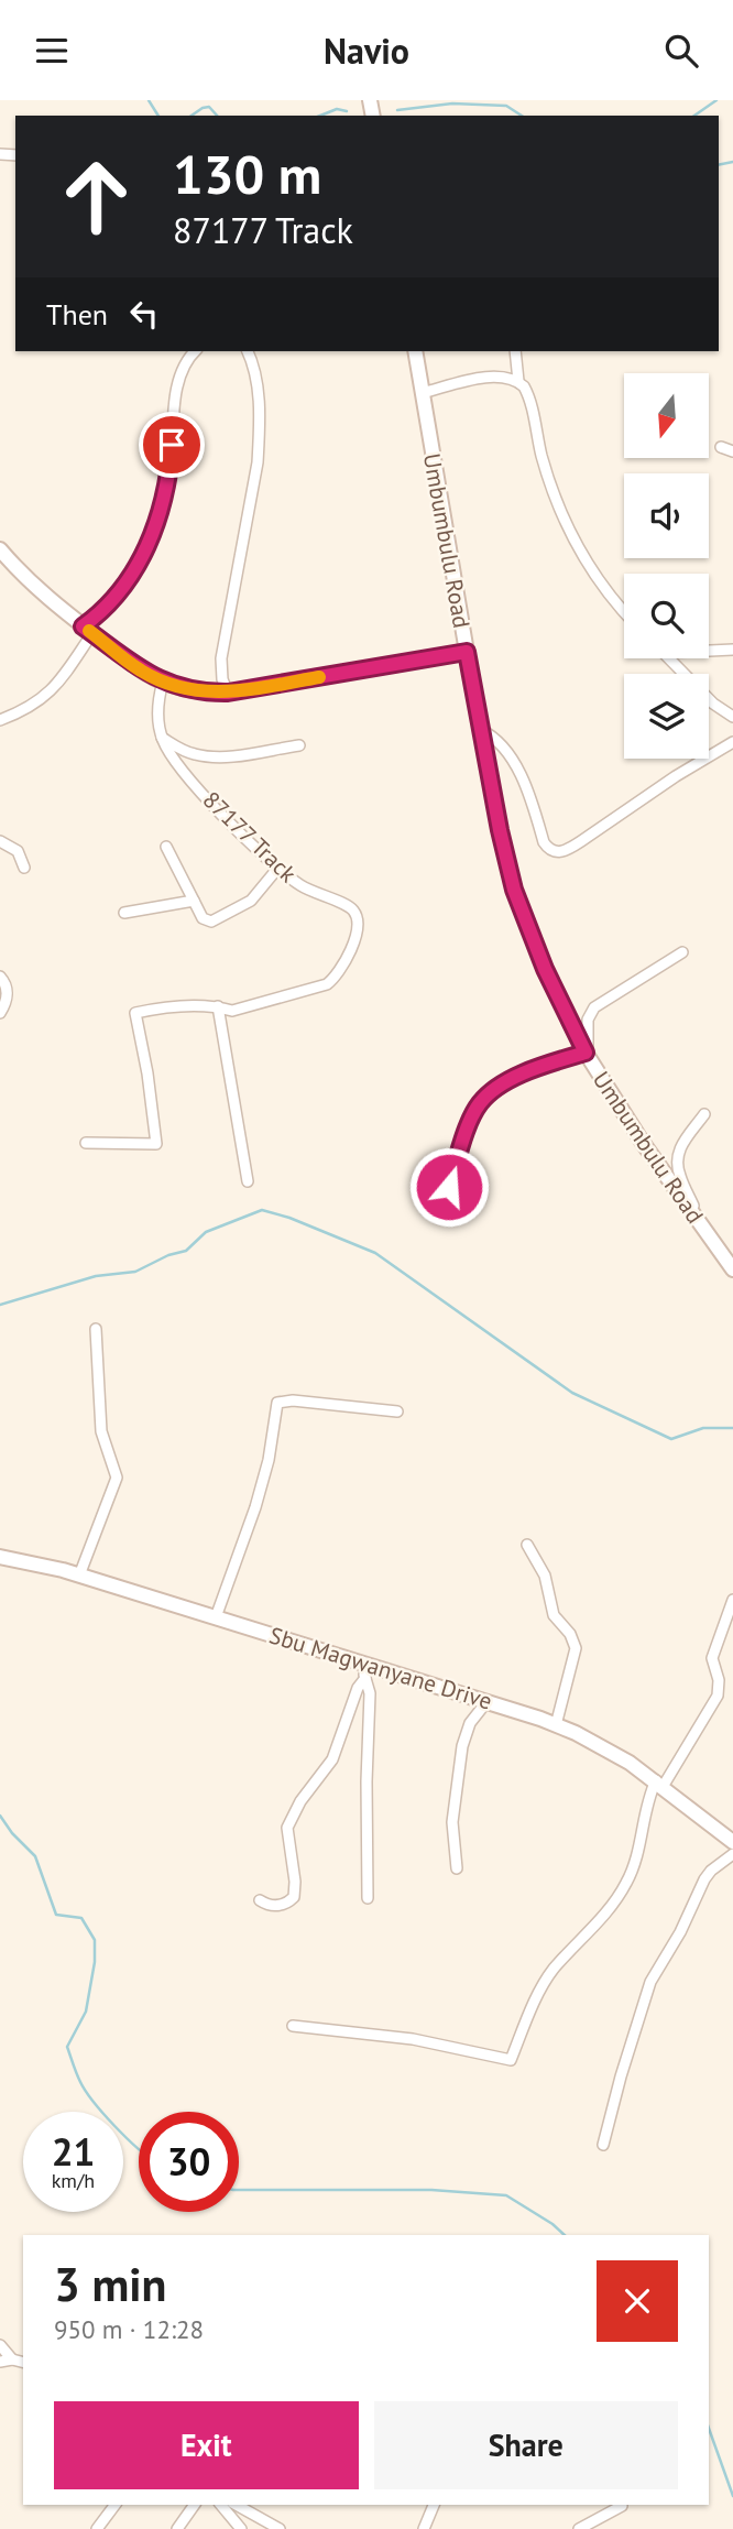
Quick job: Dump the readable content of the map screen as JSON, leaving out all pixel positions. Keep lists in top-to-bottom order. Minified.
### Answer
{"streets":{"main road":["Umbumbulu Road","Sbu Magwanyane Drive"],"street":["87177 Track"]},"north":"bottom","page":{"header":"Navio","turn":["130 m","87177 Track"],"then":"Then","speed":"21 km/h","limit":"30","heading":["3 min","950 m · 12:28"],"buttons":["Exit","Share"]}}
